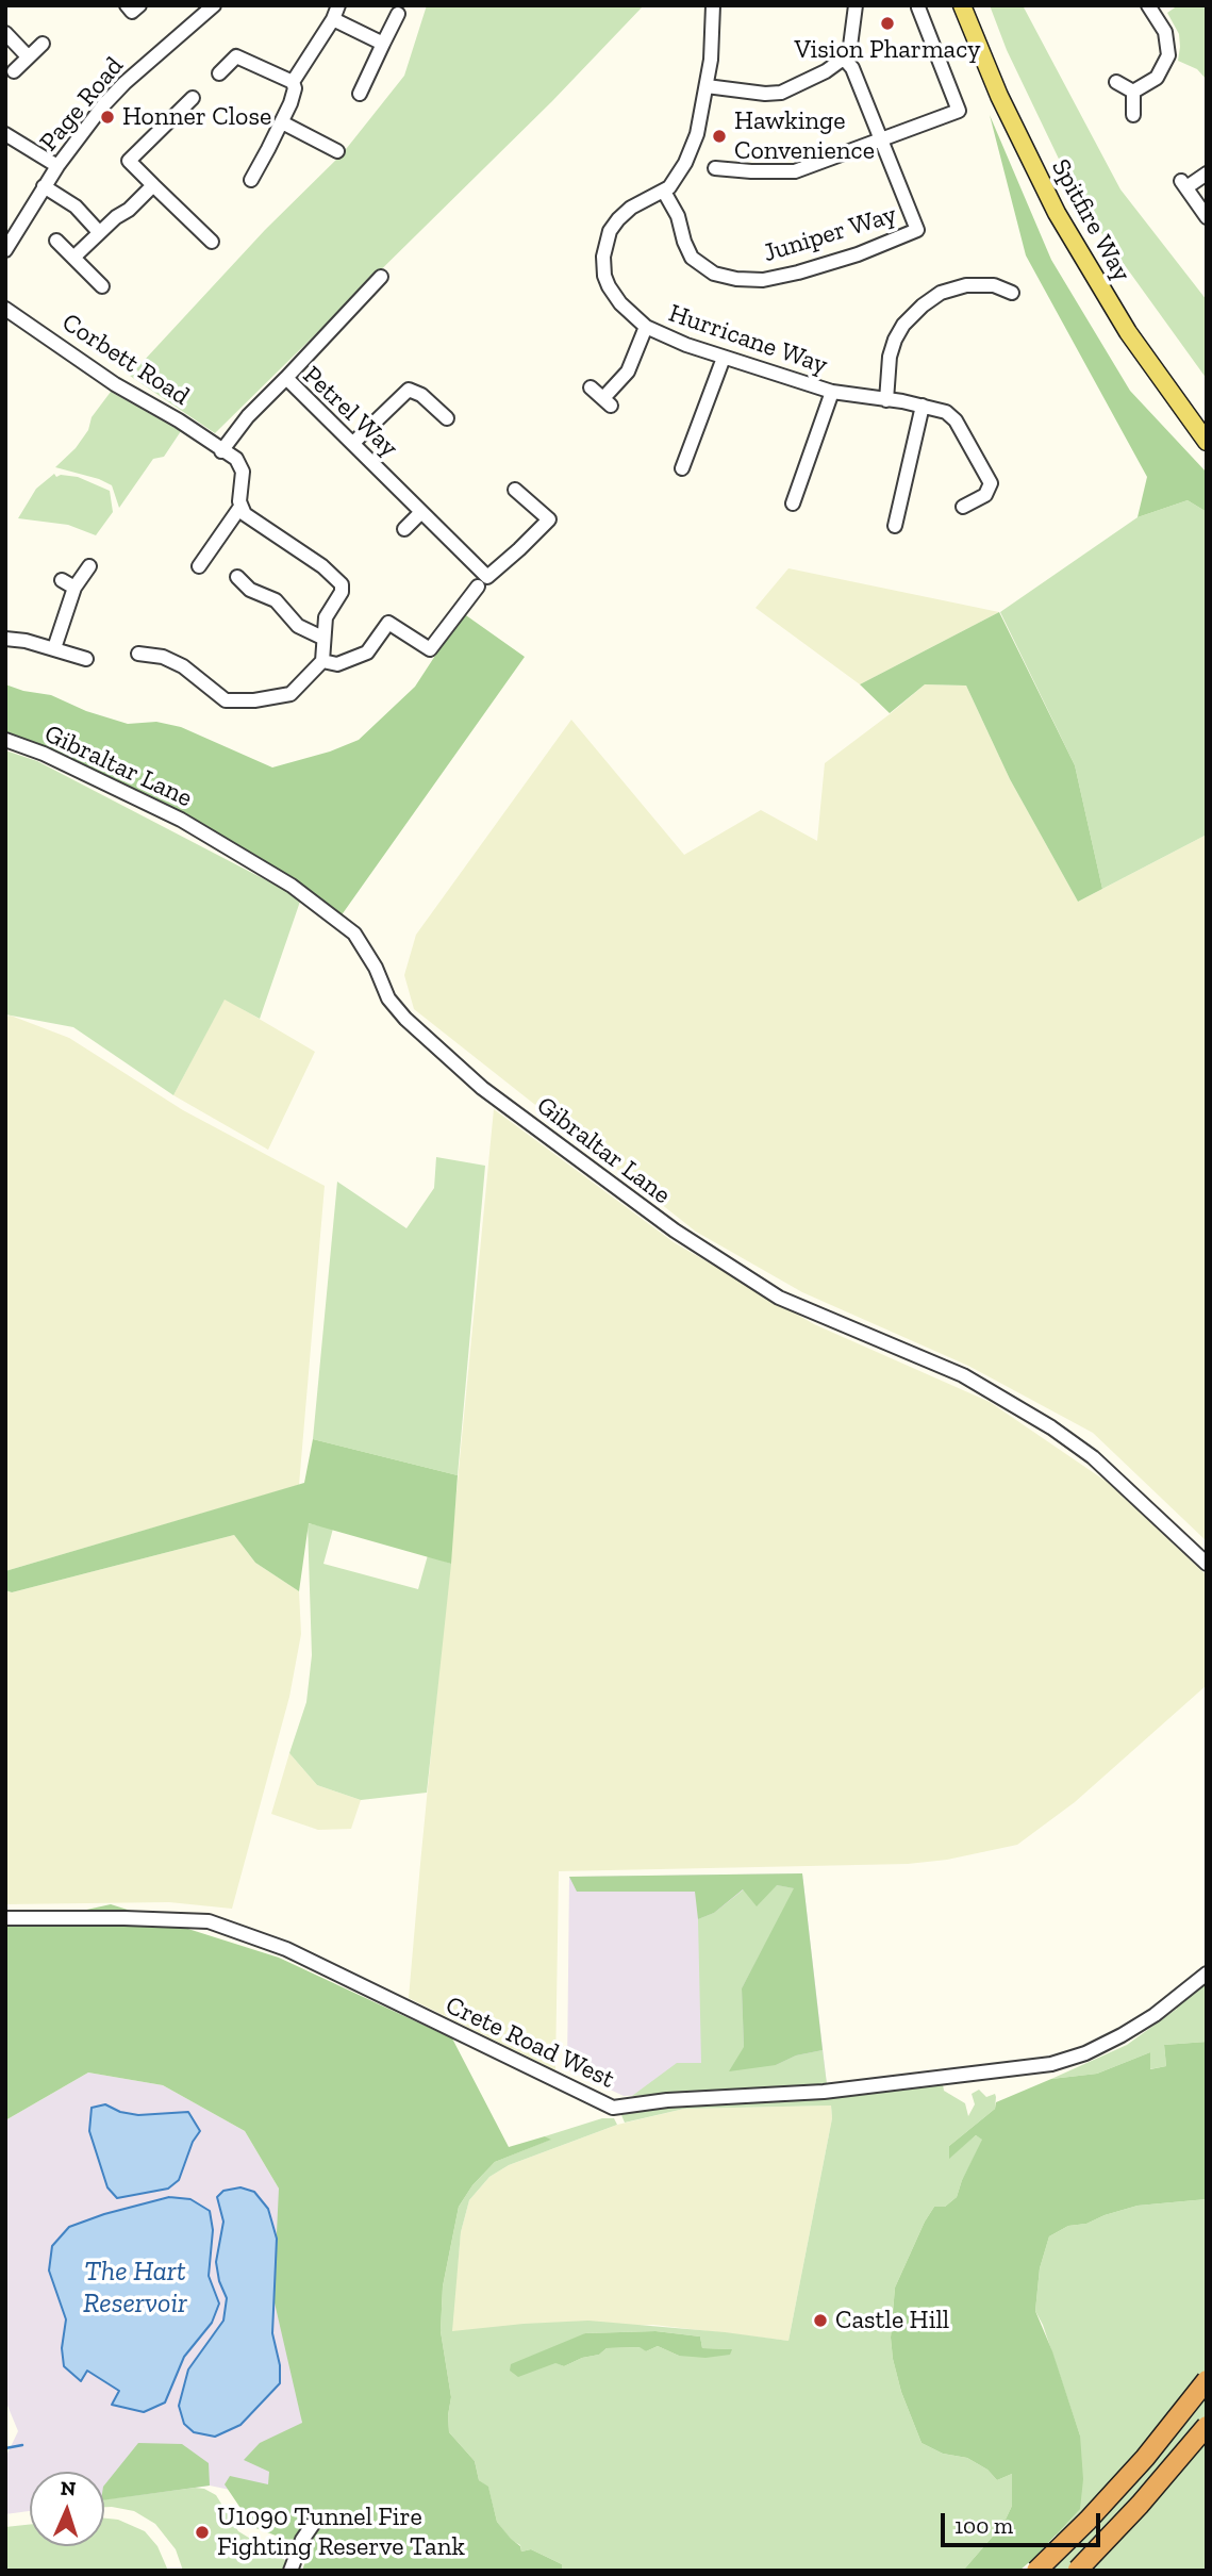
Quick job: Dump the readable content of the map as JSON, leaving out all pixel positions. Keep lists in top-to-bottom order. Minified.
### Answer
{"streets":{"main road":["Spitfire Way"],"street":["Page Road","Juniper Way","Hurricane Way","Corbett Road","Petrel Way","Gibraltar Lane","Crete Road West"]},"crossings":[["Juniper Way","Hurricane Way"],["Corbett Road","Petrel Way"]],"water":["The Hart Reservoir"],"places":["Vision Pharmacy","Honner Close","Hawkinge Convenience","Castle Hill","U1090 Tunnel Fire Fighting Reserve Tank"],"scale_bar":"100 m","north":"top"}
